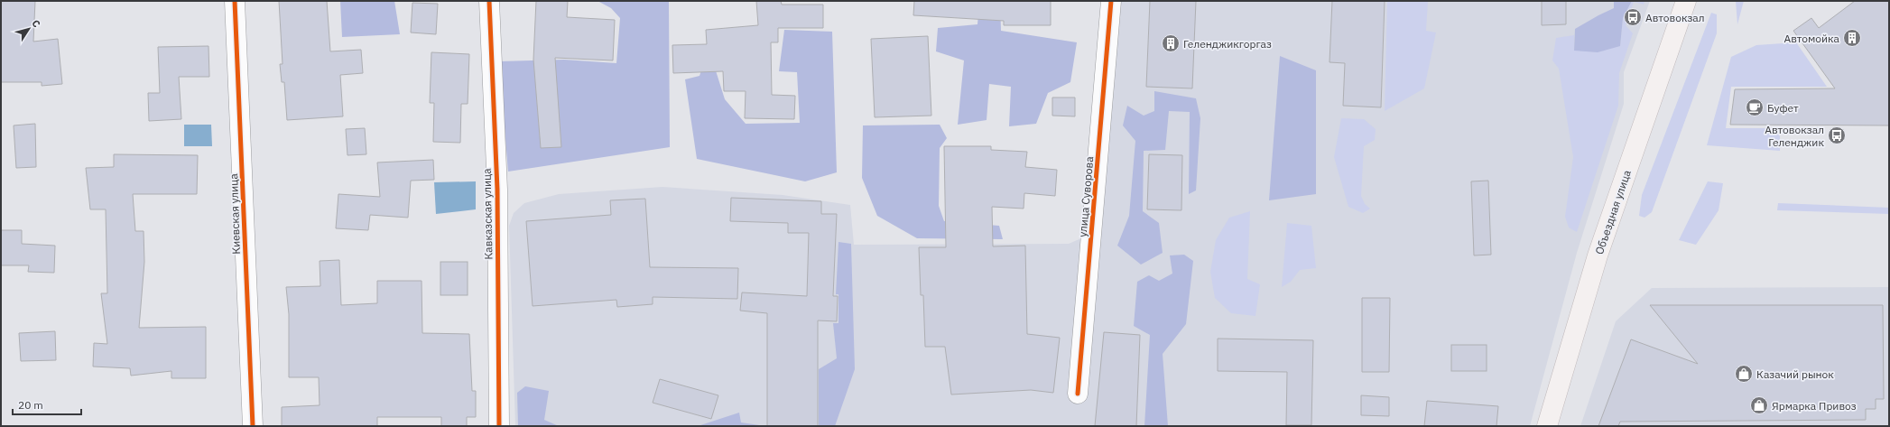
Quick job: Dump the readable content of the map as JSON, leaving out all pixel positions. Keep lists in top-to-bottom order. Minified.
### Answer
{"streets":{"main road":["Объездная улица"],"street":["улица Суворова","Киевская улица","Кавказская улица"]},"places":{"bus stop":["Автовокзал","Автовокзал Геленджик"],"building":["Автомойка","Геленджикгоргаз"],"cafe":["Буфет"],"shop":["Казачий рынок","Ярмарка Привоз"]},"scale_bar":"20 m","north":"top right"}
